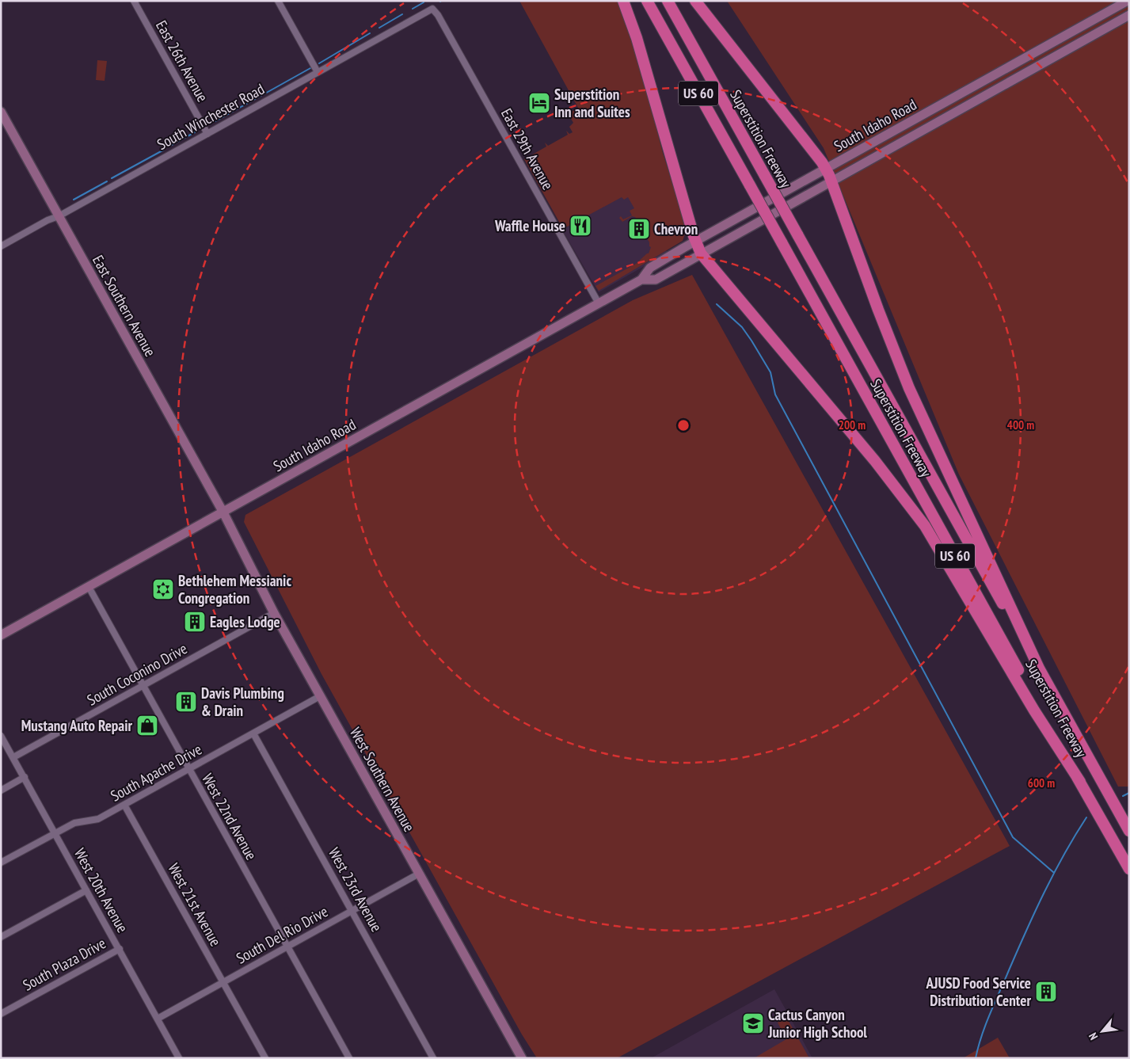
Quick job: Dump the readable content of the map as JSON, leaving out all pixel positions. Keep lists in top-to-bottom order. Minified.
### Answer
{"streets":{"highway":["US 60","Superstition Freeway"],"main road":["South Idaho Road","East Southern Avenue","West Southern Avenue"],"street":["East 26th Avenue","South Winchester Road","East 29th Avenue","South Coconino Drive","South Apache Drive","West 22nd Avenue","West 23rd Avenue","West 20th Avenue","West 21st Avenue","South Del Rio Drive","South Plaza Drive"]},"crossings":[["East 26th Avenue","South Winchester Road"],["South Winchester Road","East 29th Avenue"],["South Winchester Road","East Southern Avenue"],["South Idaho Road","East 29th Avenue"],["South Idaho Road","East Southern Avenue"],["South Idaho Road","West Southern Avenue"],["South Idaho Road","West 22nd Avenue"],["East Southern Avenue","West Southern Avenue"],["South Coconino Drive","West Southern Avenue"],["South Coconino Drive","West 22nd Avenue"],["South Coconino Drive","West 20th Avenue"],["South Apache Drive","West Southern Avenue"],["South Apache Drive","West 22nd Avenue"],["South Apache Drive","West 23rd Avenue"],["South Apache Drive","West 20th Avenue"],["South Apache Drive","West 21st Avenue"],["West Southern Avenue","South Del Rio Drive"],["West 22nd Avenue","South Del Rio Drive"],["West 23rd Avenue","South Del Rio Drive"],["West 20th Avenue","South Del Rio Drive"],["West 20th Avenue","South Plaza Drive"],["West 21st Avenue","South Del Rio Drive"]],"places":{"hotel":["Superstition Inn and Suites"],"restaurant":["Waffle House"],"building":["Chevron","Eagles Lodge","Davis Plumbing & Drain","AJUSD Food Service Distribution Center"],"synagogue":["Bethlehem Messianic Congregation"],"shop":["Mustang Auto Repair"],"school or university":["Cactus Canyon Junior High School"]},"north":"bottom left","rings":["200 m","400 m","600 m"]}
